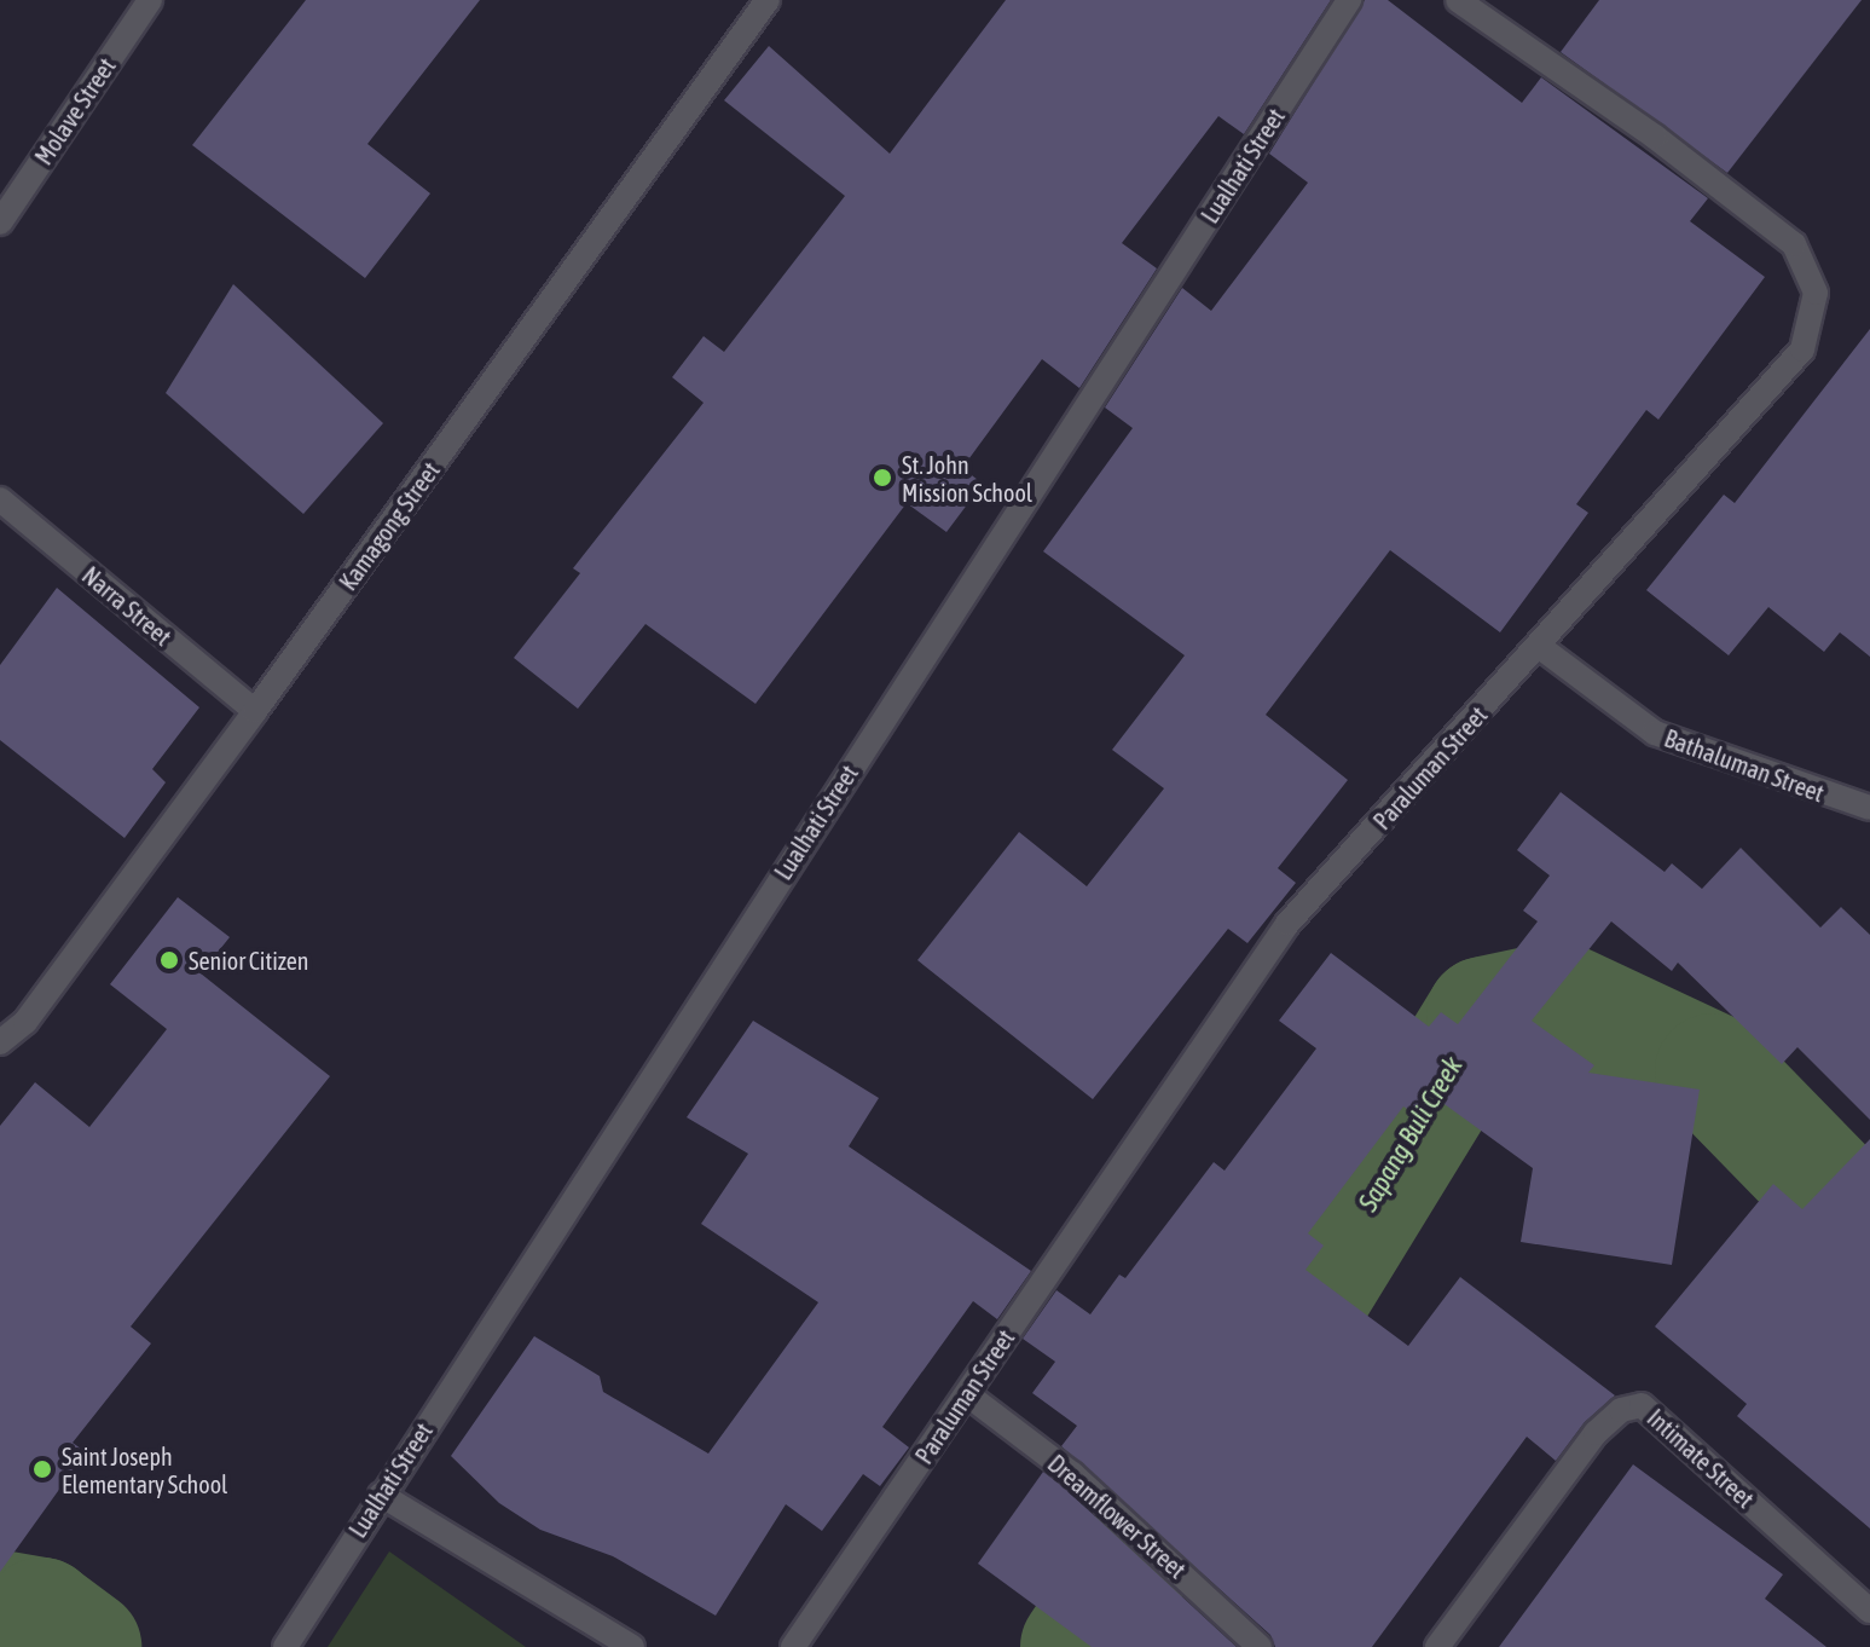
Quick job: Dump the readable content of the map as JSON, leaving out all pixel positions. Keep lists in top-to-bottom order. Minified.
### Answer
{"streets":{"street":["Molave Street","Lualhati Street","Kamagong Street","Narra Street","Bathaluman Street","Paraluman Street","Intimate Street","Dreamflower Street"]},"crossings":[["Kamagong Street","Narra Street"],["Bathaluman Street","Paraluman Street"],["Paraluman Street","Dreamflower Street"]],"water":["Sapang Buli Creek"],"places":["St. John Mission School","Senior Citizen","Saint Joseph Elementary School"]}
